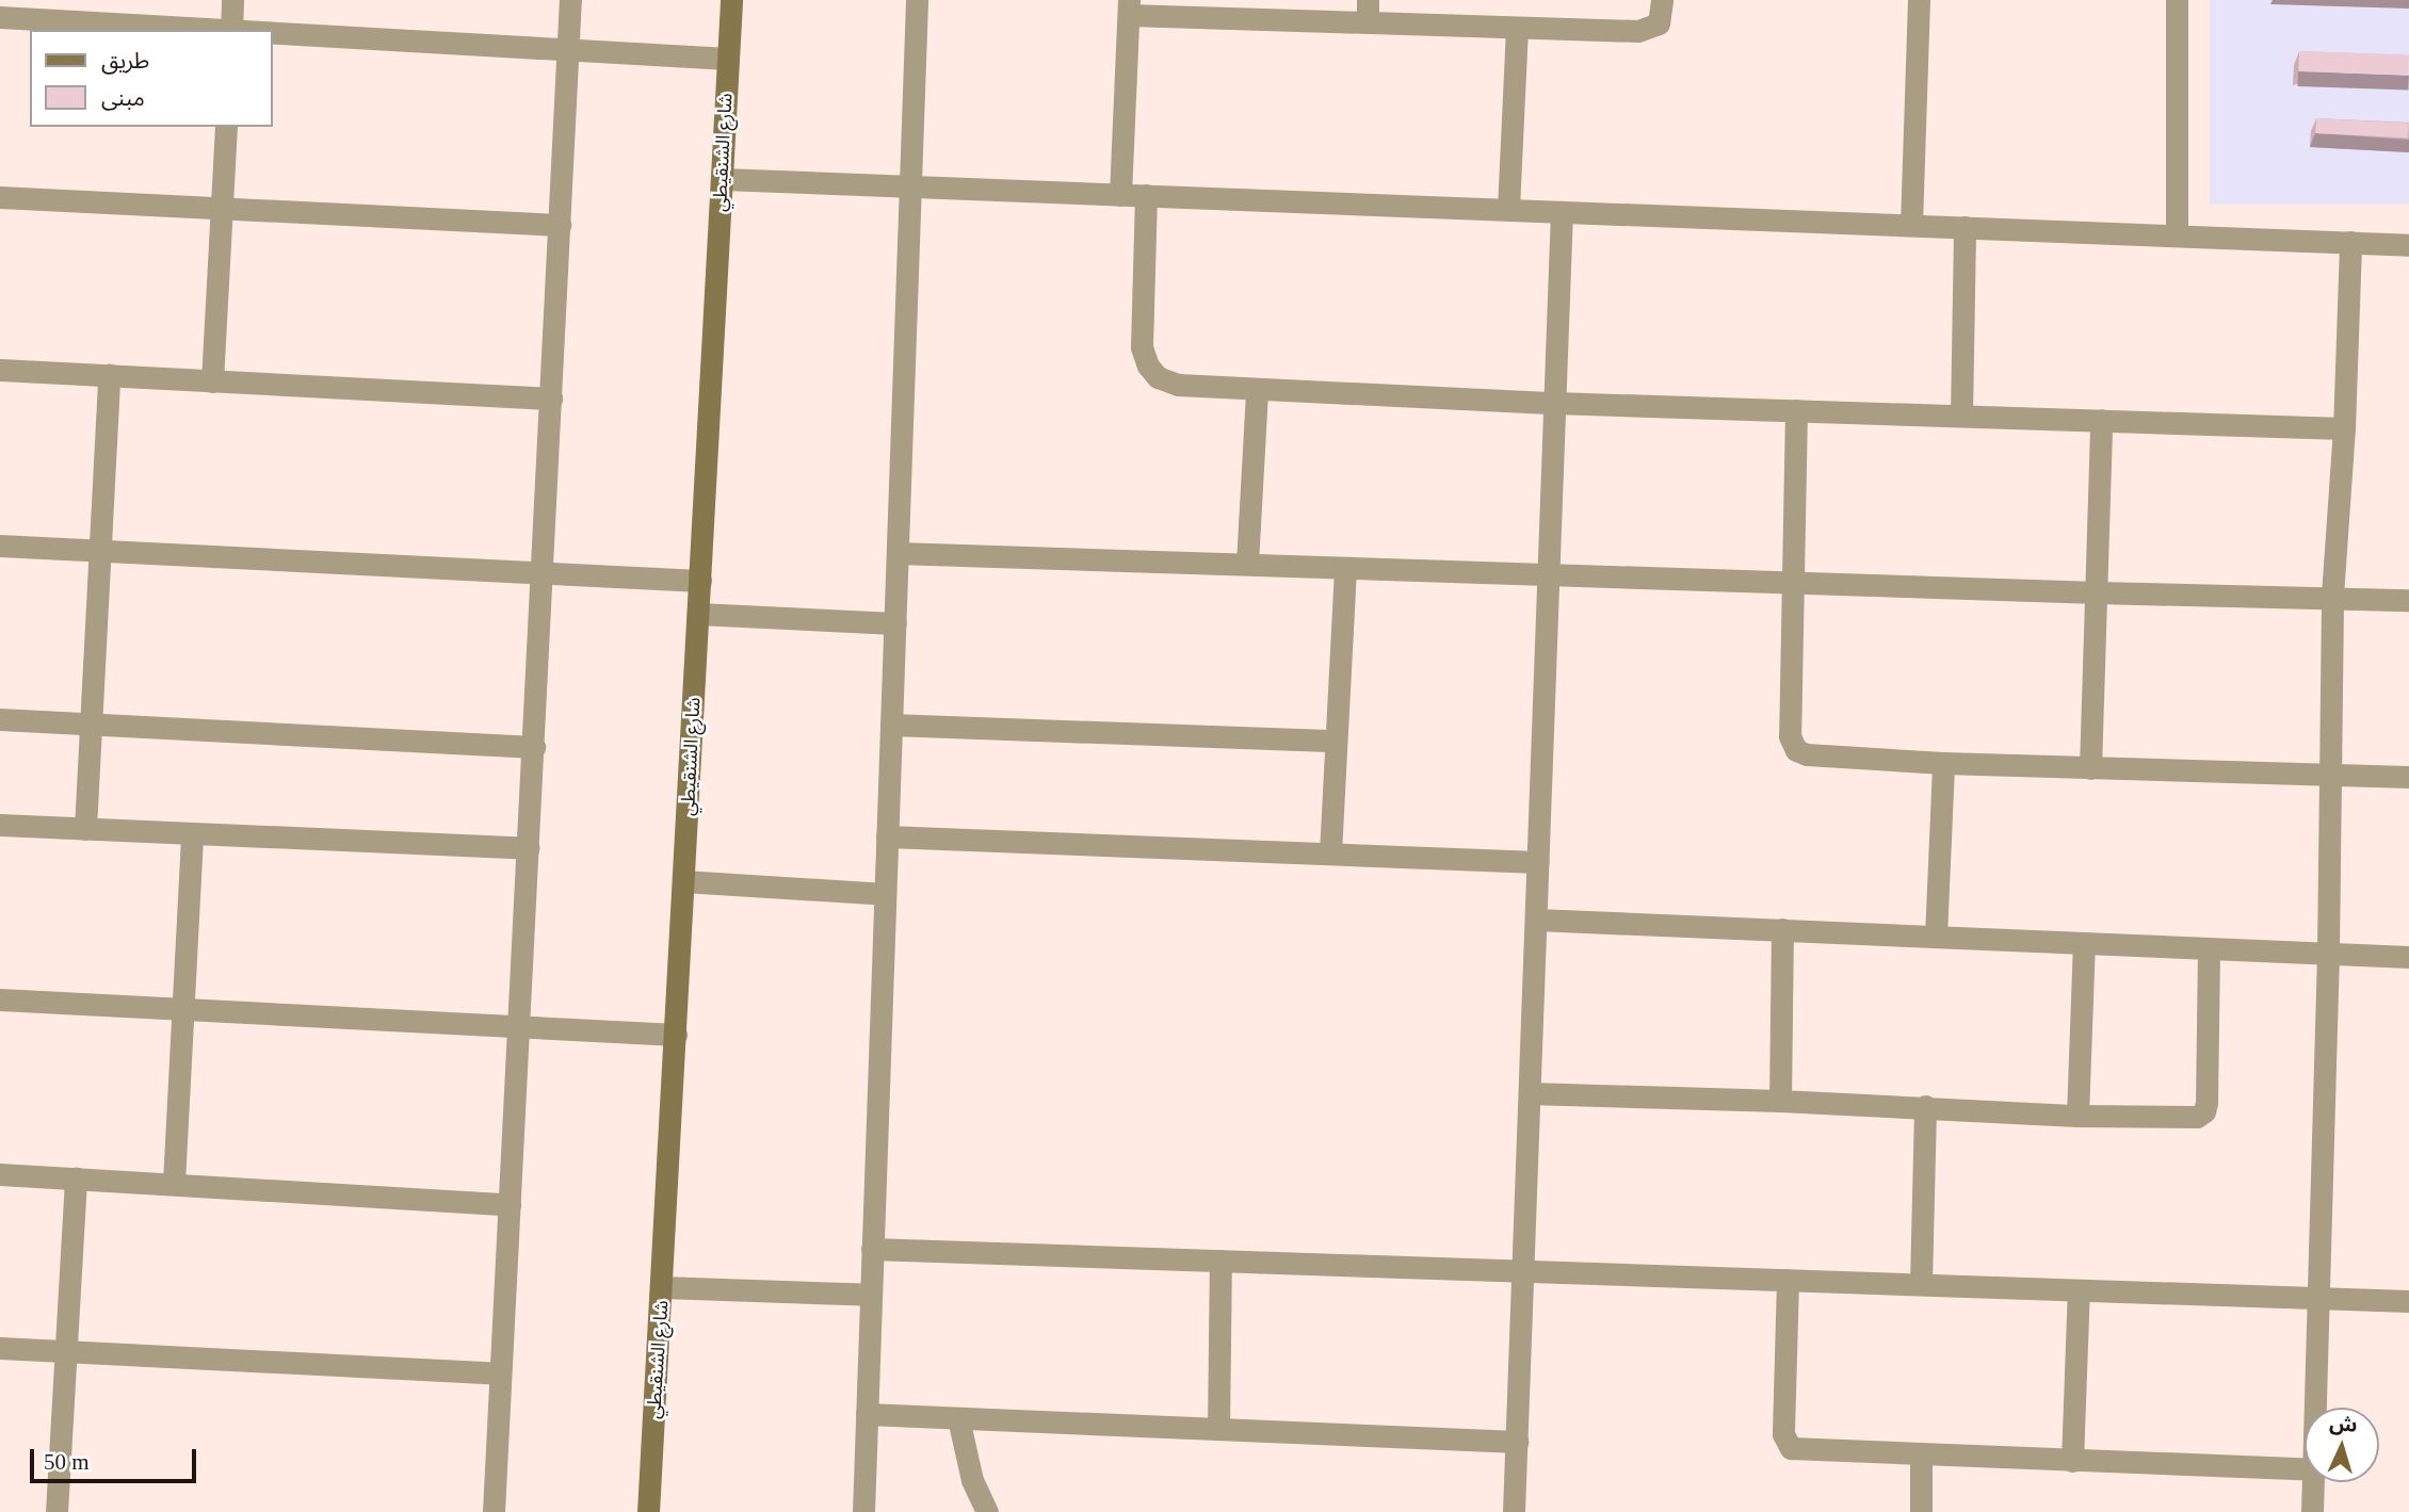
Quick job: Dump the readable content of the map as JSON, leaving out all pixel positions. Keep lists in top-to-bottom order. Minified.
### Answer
{"streets":{"street":["شارع الشنقيطي"]},"legend":["طريق","مبنى"],"scale_bar":"50 m","north":"top"}
